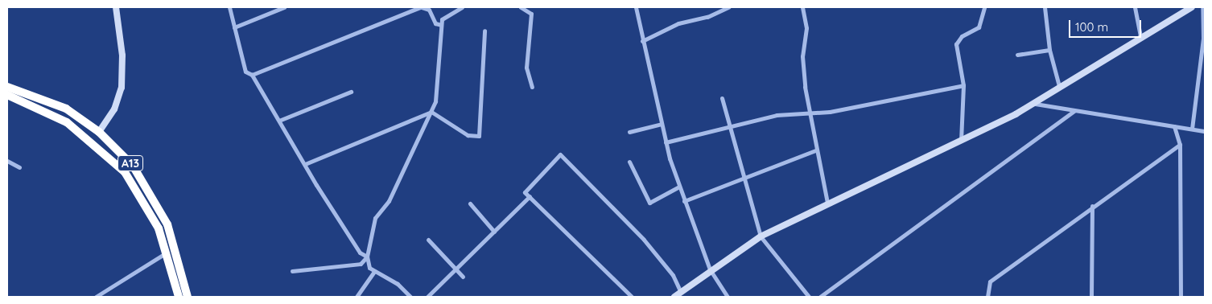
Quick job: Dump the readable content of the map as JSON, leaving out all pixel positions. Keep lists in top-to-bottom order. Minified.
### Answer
{"streets":{"highway":["A13"]},"scale_bar":"100 m"}
